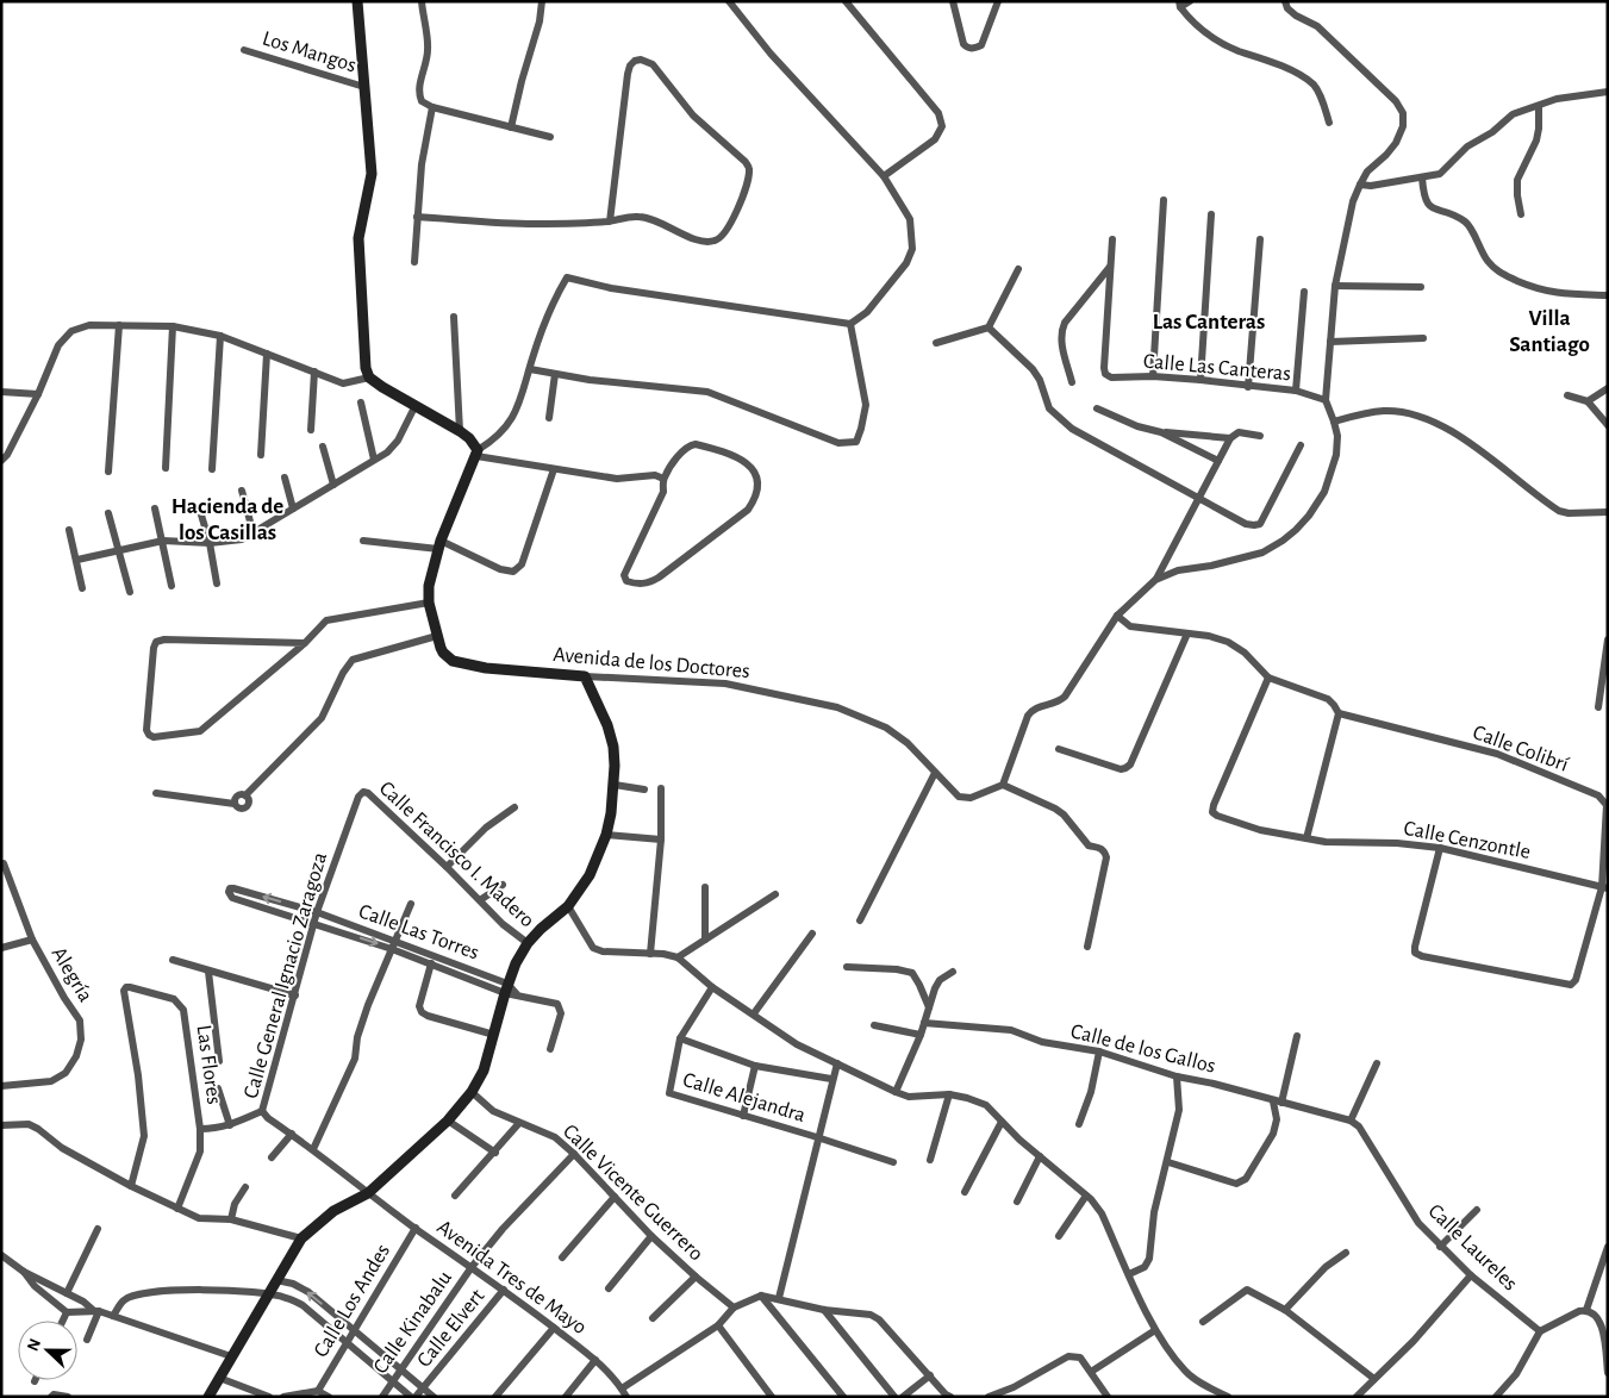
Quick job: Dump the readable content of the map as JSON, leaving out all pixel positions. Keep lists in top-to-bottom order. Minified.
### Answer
{"streets":{"main road":["Avenida de los Doctores"],"street":["Los Mangos","Calle Las Canteras","Calle Colibrí","Calle Cenzontle","Calle Francisco I. Madero","Calle Las Torres","Alegría","Calle General Ignacio Zaragoza","Calle de los Gallos","Las Flores","Calle Alejandra","Calle Vicente Guerrero","Calle Laureles","Avenida Tres de Mayo","Calle Los Andes","Calle Kinabalu","Calle Elvert"]},"crossings":[["Calle Colibrí","Calle Cenzontle"],["Calle Francisco I. Madero","Calle General Ignacio Zaragoza"],["Calle Las Torres","Calle General Ignacio Zaragoza"],["Calle General Ignacio Zaragoza","Avenida Tres de Mayo"],["Calle de los Gallos","Calle Laureles"],["Calle Vicente Guerrero","Calle Kinabalu"],["Avenida Tres de Mayo","Calle Los Andes"],["Avenida Tres de Mayo","Calle Kinabalu"],["Avenida Tres de Mayo","Calle Elvert"]],"districts":["Villa Santiago","Las Canteras","Hacienda de los Casillas"],"north":"left"}
